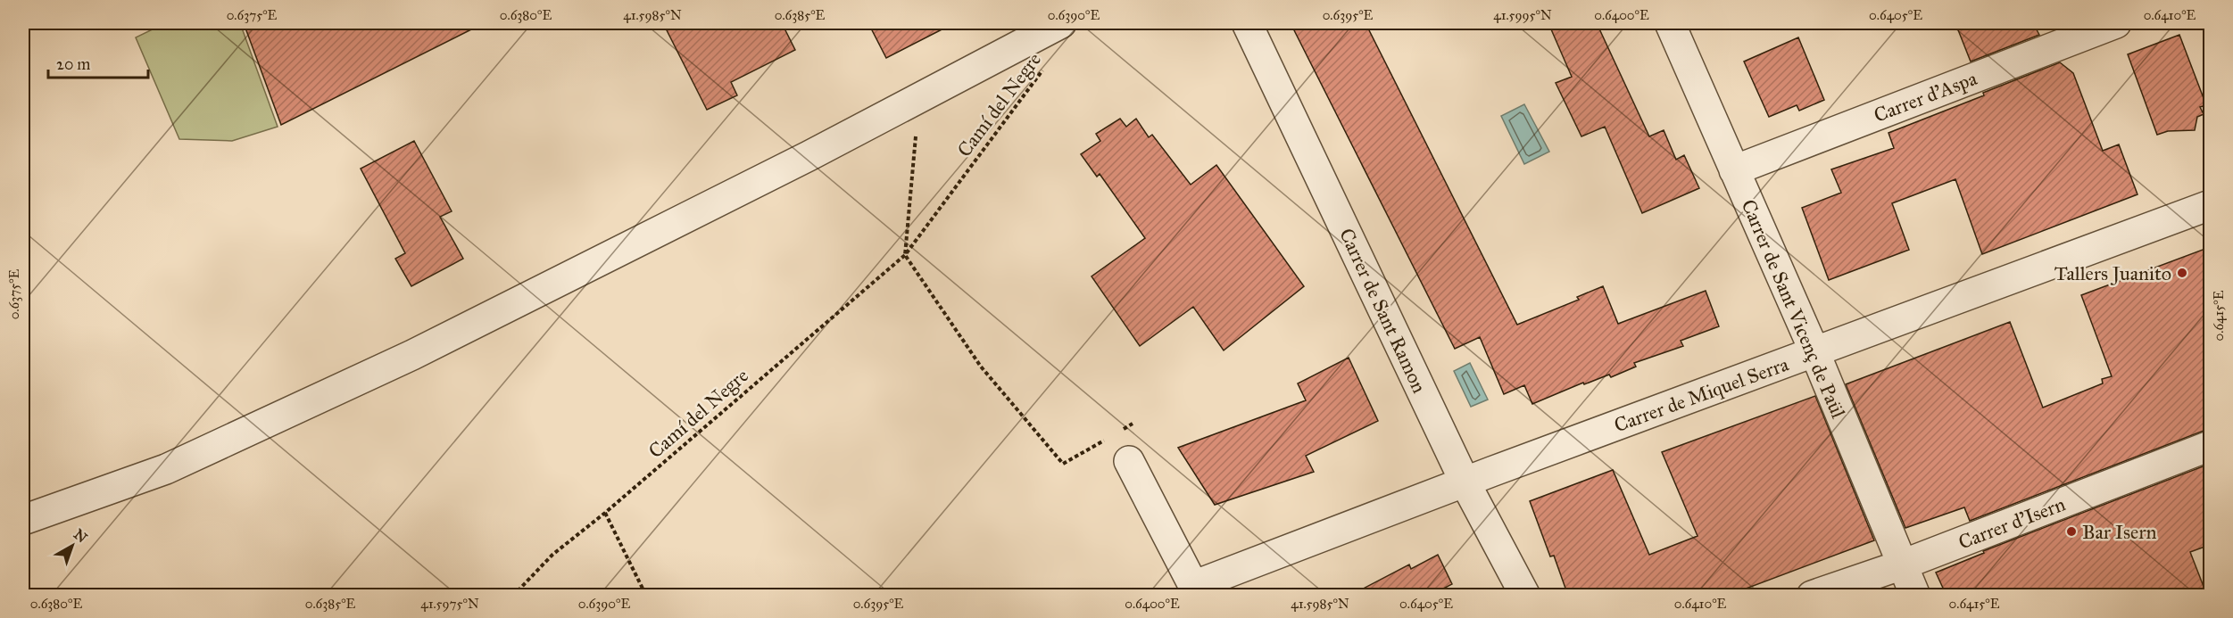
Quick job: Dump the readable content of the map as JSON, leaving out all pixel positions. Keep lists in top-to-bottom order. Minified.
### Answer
{"streets":{"street":["Carrer d'Aspa","Carrer de Sant Vicenç de Paül","Carrer de Sant Ramon","Carrer de Miquel Serra","Carrer d'Isern"],"path":["Camí del Negre"]},"crossings":[["Carrer d'Aspa","Carrer de Sant Vicenç de Paül"],["Carrer de Sant Vicenç de Paül","Carrer de Miquel Serra"],["Carrer de Sant Vicenç de Paül","Carrer d'Isern"],["Carrer de Sant Ramon","Carrer de Miquel Serra"]],"places":["Tallers Juanito","Bar Isern"],"scale_bar":"20 m","north":"top right","coordinates":["0.6375°E","0.6380°E","41.5985°N","0.6385°E","0.6390°E","0.6395°E","41.5995°N","0.6400°E","0.6405°E","0.6410°E","0.6415°E","41.5975°N"]}
